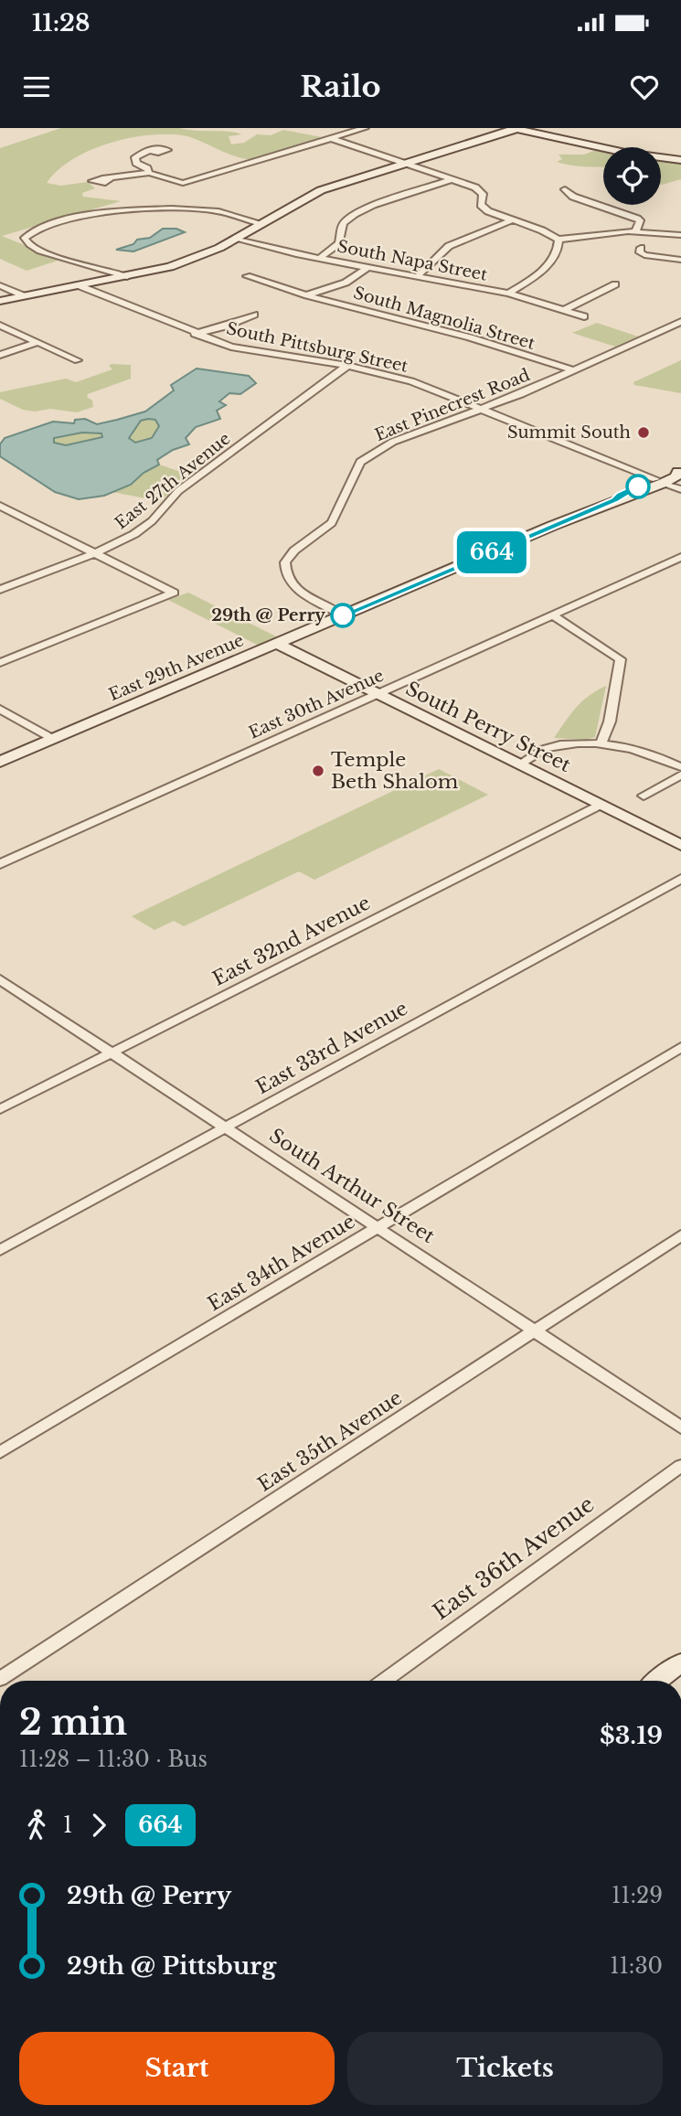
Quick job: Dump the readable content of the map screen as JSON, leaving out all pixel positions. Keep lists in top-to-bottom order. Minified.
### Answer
{"streets":{"main road":["East 29th Avenue"],"street":["South Napa Street","South Magnolia Street","South Pittsburg Street","East Pinecrest Road","East 27th Avenue","East 30th Avenue","South Perry Street","East 32nd Avenue","East 33rd Avenue","South Arthur Street","East 34th Avenue","East 35th Avenue","East 36th Avenue"]},"crossings":[["South Magnolia Street","East Pinecrest Road"],["South Pittsburg Street","East Pinecrest Road"],["South Pittsburg Street","East 27th Avenue"],["South Pittsburg Street","East 29th Avenue"],["East Pinecrest Road","East 29th Avenue"],["East 29th Avenue","South Perry Street"],["East 30th Avenue","South Perry Street"],["South Perry Street","East 32nd Avenue"],["East 32nd Avenue","South Arthur Street"],["East 33rd Avenue","South Arthur Street"],["South Arthur Street","East 34th Avenue"],["South Arthur Street","East 35th Avenue"]],"places":["Summit South","29th @ Perry","Temple Beth Shalom"],"lines":["bus line 664"],"page":{"status":"11:28","header":"Railo","on_map":"664","heading":["2 min","11:28 – 11:30 · Bus","$3.19"],"legs":["1","664"],"list":[{"name":"29th @ Perry","value":"11:29"},{"name":"29th @ Pittsburg","value":"11:30"}],"buttons":["Start","Tickets"]}}
